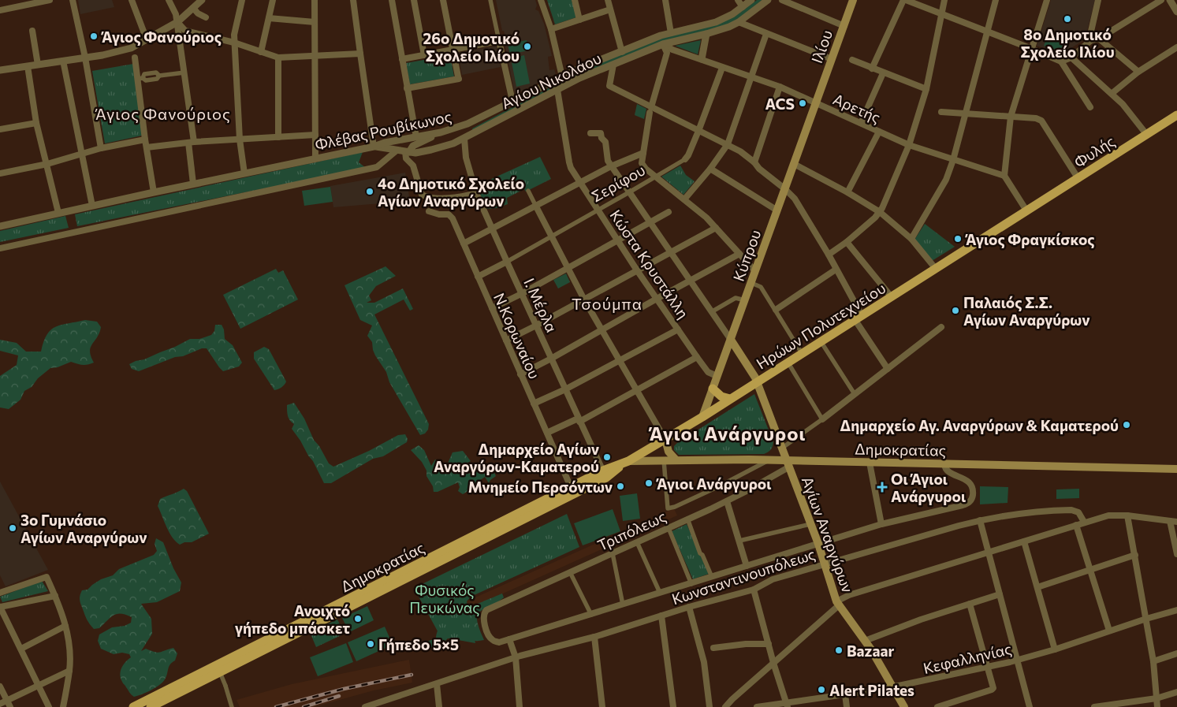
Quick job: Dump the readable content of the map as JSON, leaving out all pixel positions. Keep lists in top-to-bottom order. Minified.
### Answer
{"streets":{"main road":["Ιλίου","Φυλής","Κύπρου","Ηρώων Πολυτεχνείου","Δημοκρατίας","Αγίων Αναργύρων"],"street":["Αγίου Νικολάου","Αρετής","Φλέβας Ρουβίκωνος","Σερίφου","Κώστα Κρυστάλλη","Ι. Μέρλα","Ν.Κορωναίου","Τριπόλεως","Κωνσταντινουπόλεως","Κεφαλληνίας"]},"crossings":[["Ιλίου","Αρετής"],["Ιλίου","Κύπρου"],["Αγίου Νικολάου","Αρετής"],["Αγίου Νικολάου","Φλέβας Ρουβίκωνος"],["Αγίου Νικολάου","Κώστα Κρυστάλλη"],["Αγίου Νικολάου","Ι. Μέρλα"],["Αρετής","Σερίφου"],["Αρετής","Κύπρου"],["Φυλής","Ηρώων Πολυτεχνείου"],["Σερίφου","Κώστα Κρυστάλλη"],["Σερίφου","Ι. Μέρλα"],["Σερίφου","Ν.Κορωναίου"],["Κύπρου","Κώστα Κρυστάλλη"],["Κύπρου","Ηρώων Πολυτεχνείου"],["Κύπρου","Αγίων Αναργύρων"],["Ι. Μέρλα","Δημοκρατίας"],["Ηρώων Πολυτεχνείου","Δημοκρατίας"],["Ηρώων Πολυτεχνείου","Αγίων Αναργύρων"],["Ν.Κορωναίου","Δημοκρατίας"],["Δημοκρατίας","Τριπόλεως"],["Δημοκρατίας","Αγίων Αναργύρων"],["Δημοκρατίας","Κωνσταντινουπόλεως"],["Τριπόλεως","Αγίων Αναργύρων"],["Τριπόλεως","Κωνσταντινουπόλεως"],["Αγίων Αναργύρων","Κωνσταντινουπόλεως"],["Αγίων Αναργύρων","Κεφαλληνίας"]],"districts":["Άγιος Φανούριος","Τσούμπα","Άγιοι Ανάργυροι"],"parks":["Φυσικός Πευκώνας"],"places":{"other":["8ο Δημοτικό Σχολείο Ιλίου","Άγιος Φανούριος","26ο Δημοτικό Σχολείο Ιλίου","ACS","4ο Δημοτικό Σχολείο Αγίων Αναργύρων","Άγιος Φραγκίσκος","Παλαιός Σ.Σ. Αγίων Αναργύρων","Δημαρχείο Αγ. Αναργύρων & Καματερού","Δημαρχείο Αγίων Αναργύρων-Καματερού","Άγιοι Ανάργυροι","Μνημείο Περσόντων","3ο Γυμνάσιο Αγίων Αναργύρων","Ανοιχτό γήπεδο μπάσκετ","Γήπεδο 5×5","Bazaar","Alert Pilates"],"health":["Οι Άγιοι Ανάργυροι"]}}
